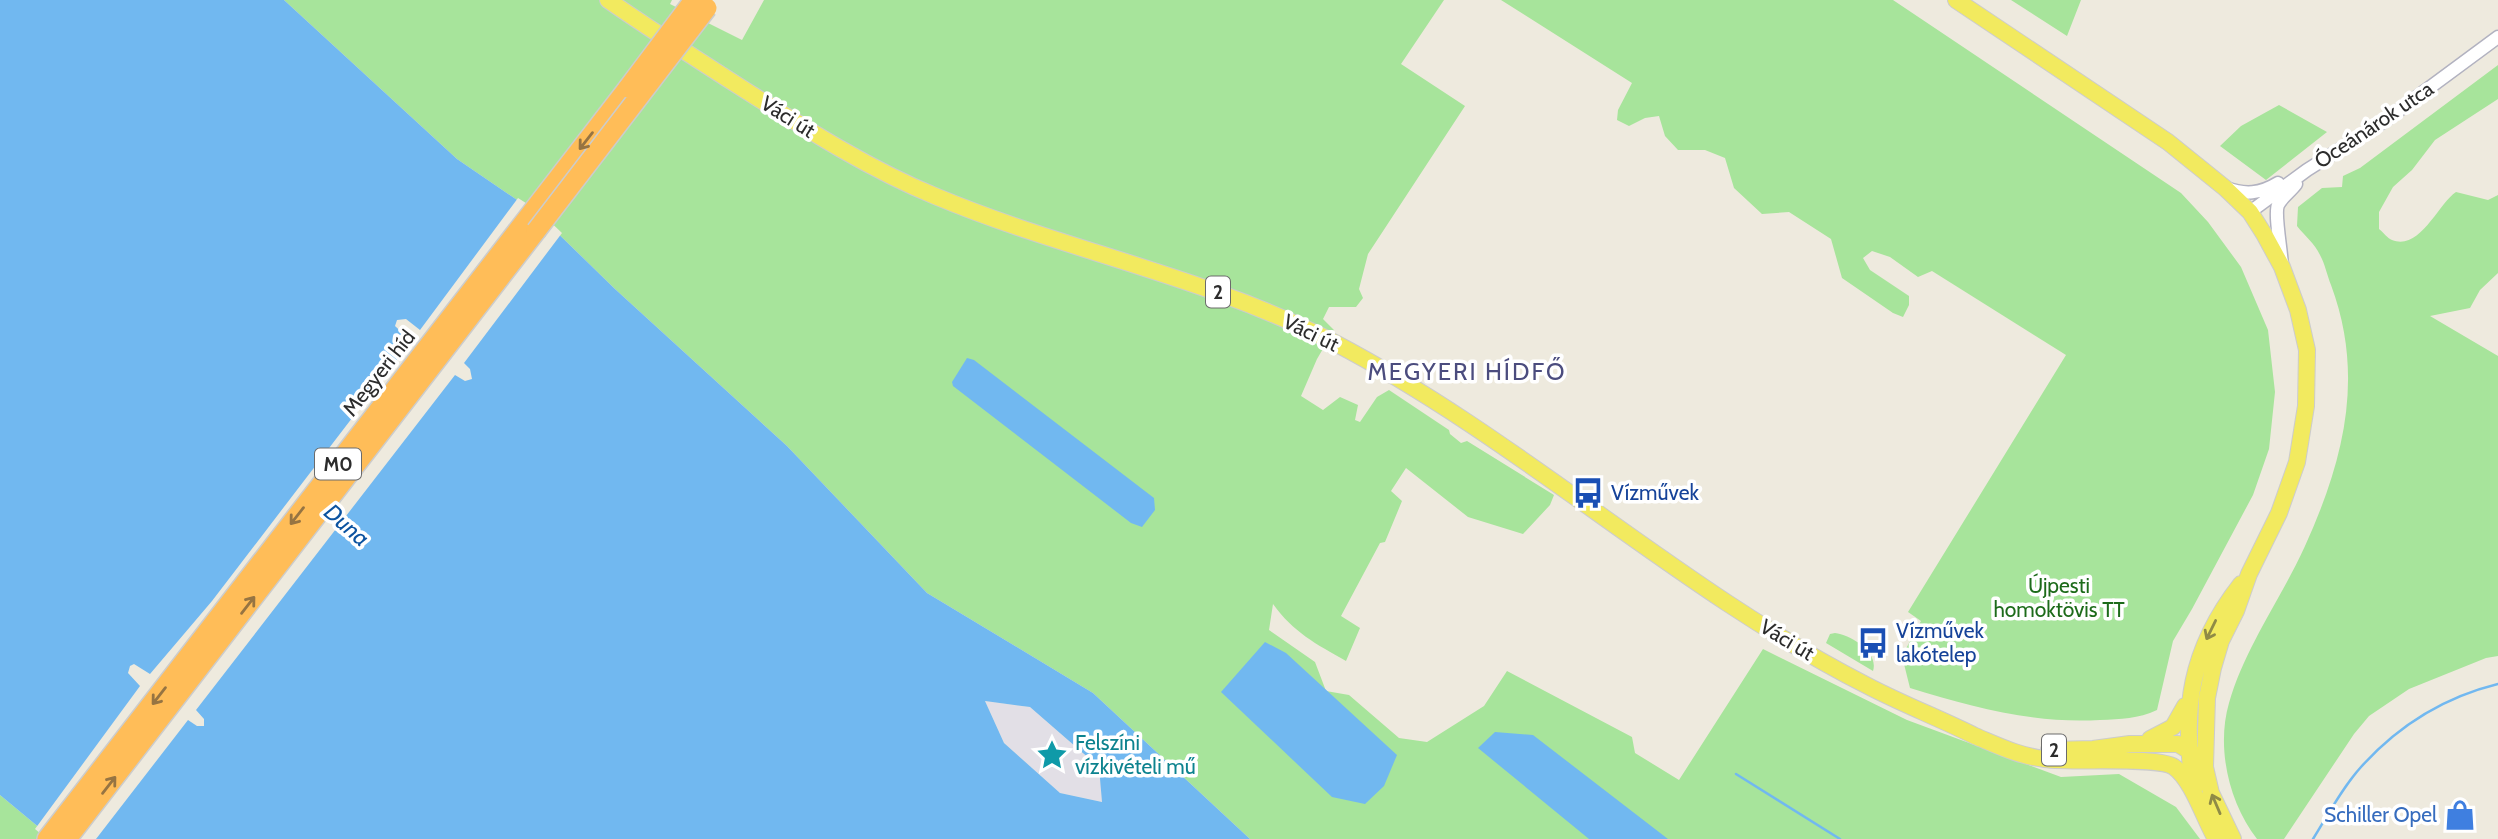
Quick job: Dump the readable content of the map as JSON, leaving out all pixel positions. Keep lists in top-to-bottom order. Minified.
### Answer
{"streets":{"highway":["Megyeri híd","M0"],"main road":["Váci út","2"],"street":["Óceánárok utca"]},"districts":["MEGYERI HÍDFŐ"],"water":["Duna"],"parks":["Újpesti homoktövis TT"],"places":{"bus stop":["Vízművek","Vízművek lakótelep"],"place":["Felszíni vízkivételi mű"],"shop":["Schiller Opel"]}}
